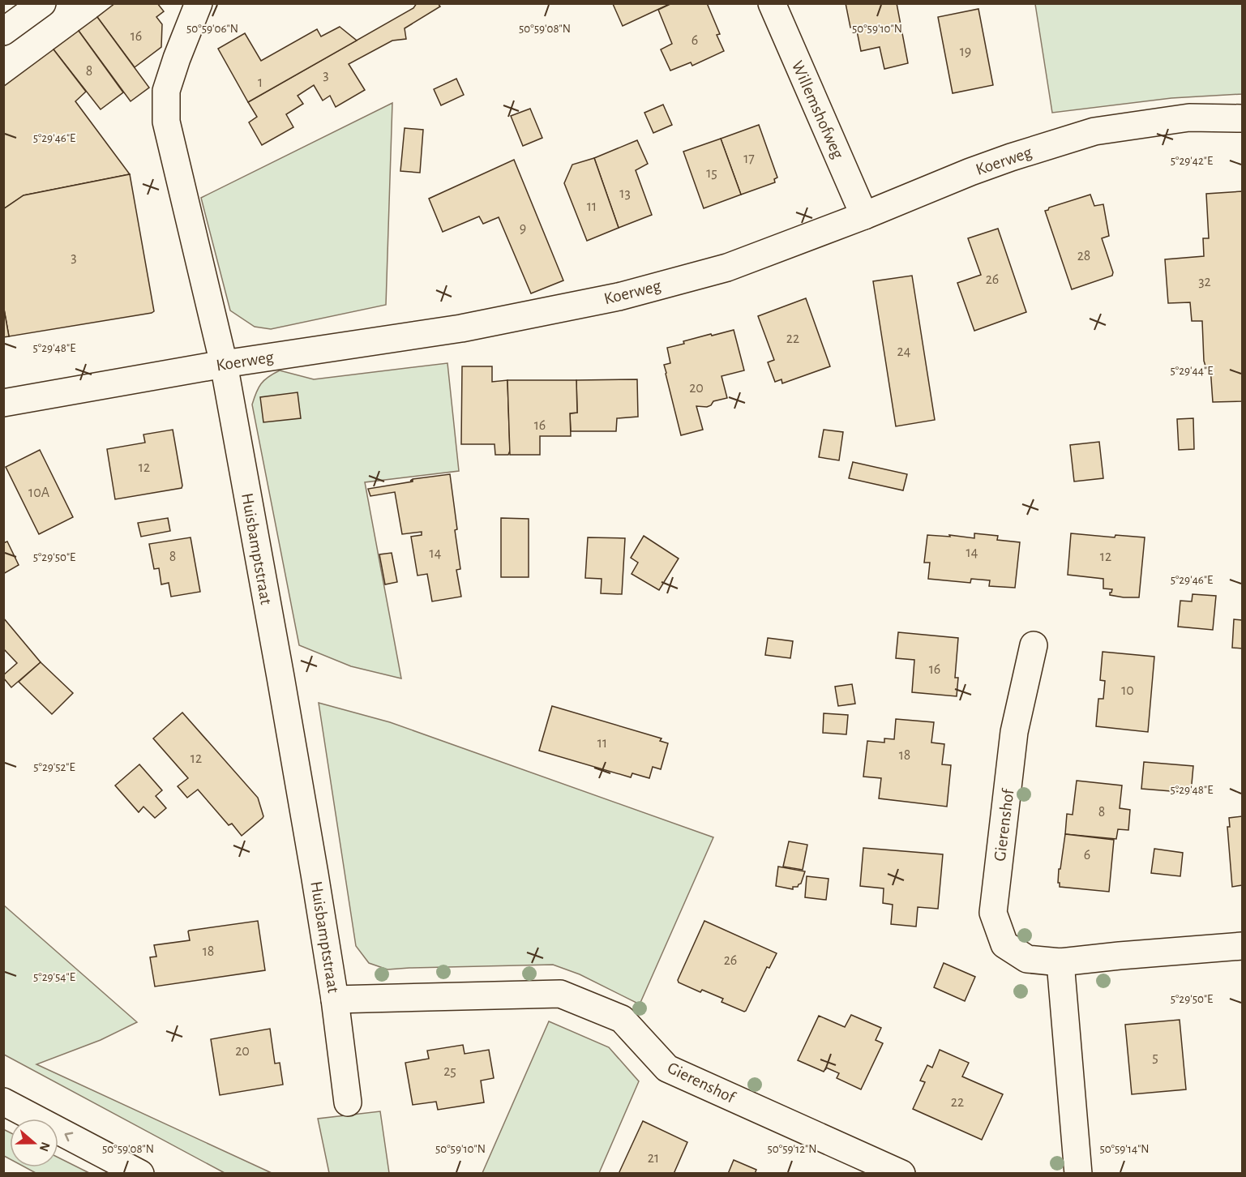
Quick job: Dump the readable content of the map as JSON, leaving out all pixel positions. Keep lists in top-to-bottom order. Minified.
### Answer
{"streets":{"main road":["Willemshofweg","Koerweg","Huisbamptstraat","Gierenshof"]},"crossings":[["Willemshofweg","Koerweg"],["Koerweg","Huisbamptstraat"],["Huisbamptstraat","Gierenshof"]],"house_numbers":["16","6","19","8","3","1","17","15","13","11","9","28","3","26","32","22","24","20","16","12","10A","14","14","8","12","16","10","11","18","12","8","6","18","26","20","5","25","22","21"],"north":"right","coordinates":["50°59'08\"N","50°59'06\"N","50°59'10\"N","5°29'46\"E","5°29'42\"E","5°29'48\"E","5°29'44\"E","5°29'50\"E","5°29'52\"E","5°29'54\"E","50°59'12\"N","50°59'14\"N"]}
